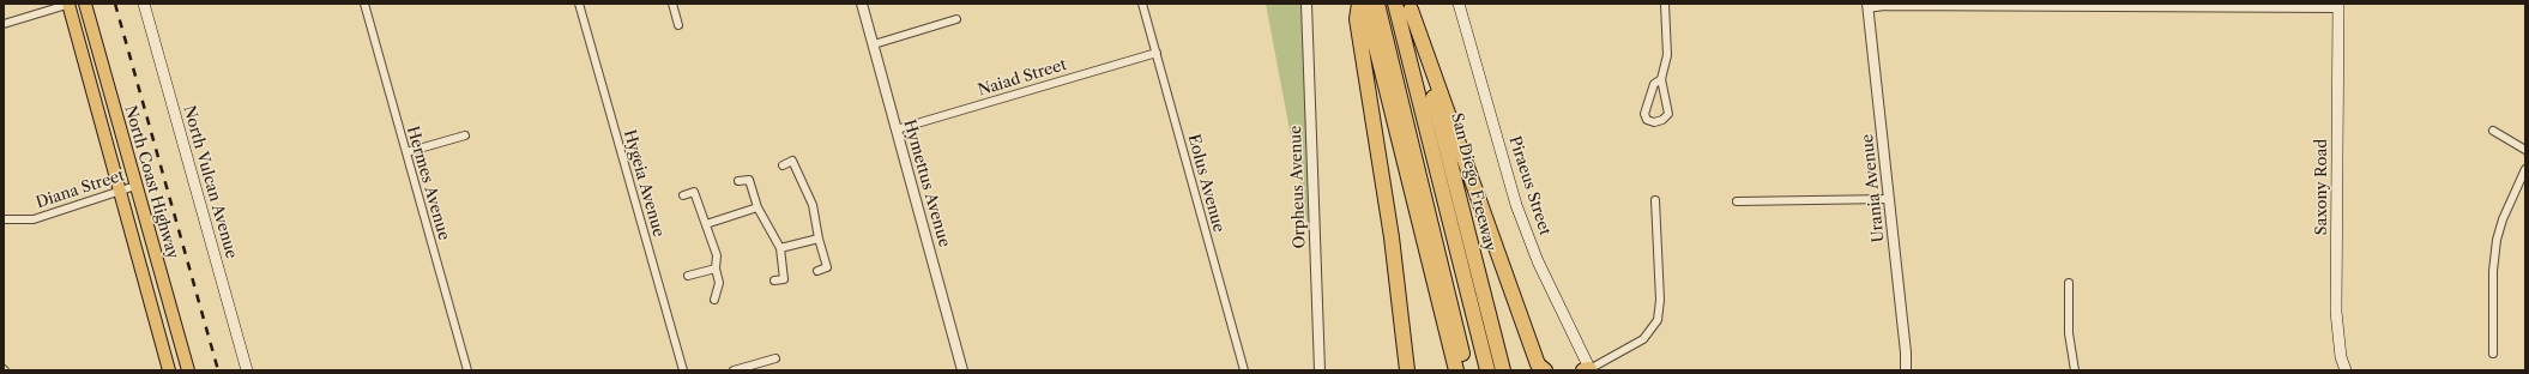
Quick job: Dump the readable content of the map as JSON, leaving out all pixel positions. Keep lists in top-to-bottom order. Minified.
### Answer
{"streets":{"highway":["San Diego Freeway"],"main road":["North Coast Highway","North Vulcan Avenue","Piraeus Street","Saxony Road"],"street":["Naiad Street","Hermes Avenue","Hygeia Avenue","Hymettus Avenue","Eolus Avenue","Orpheus Avenue","Urania Avenue","Diana Street"]},"crossings":[["Naiad Street","Hymettus Avenue"],["Naiad Street","Eolus Avenue"],["North Coast Highway","Diana Street"]]}
